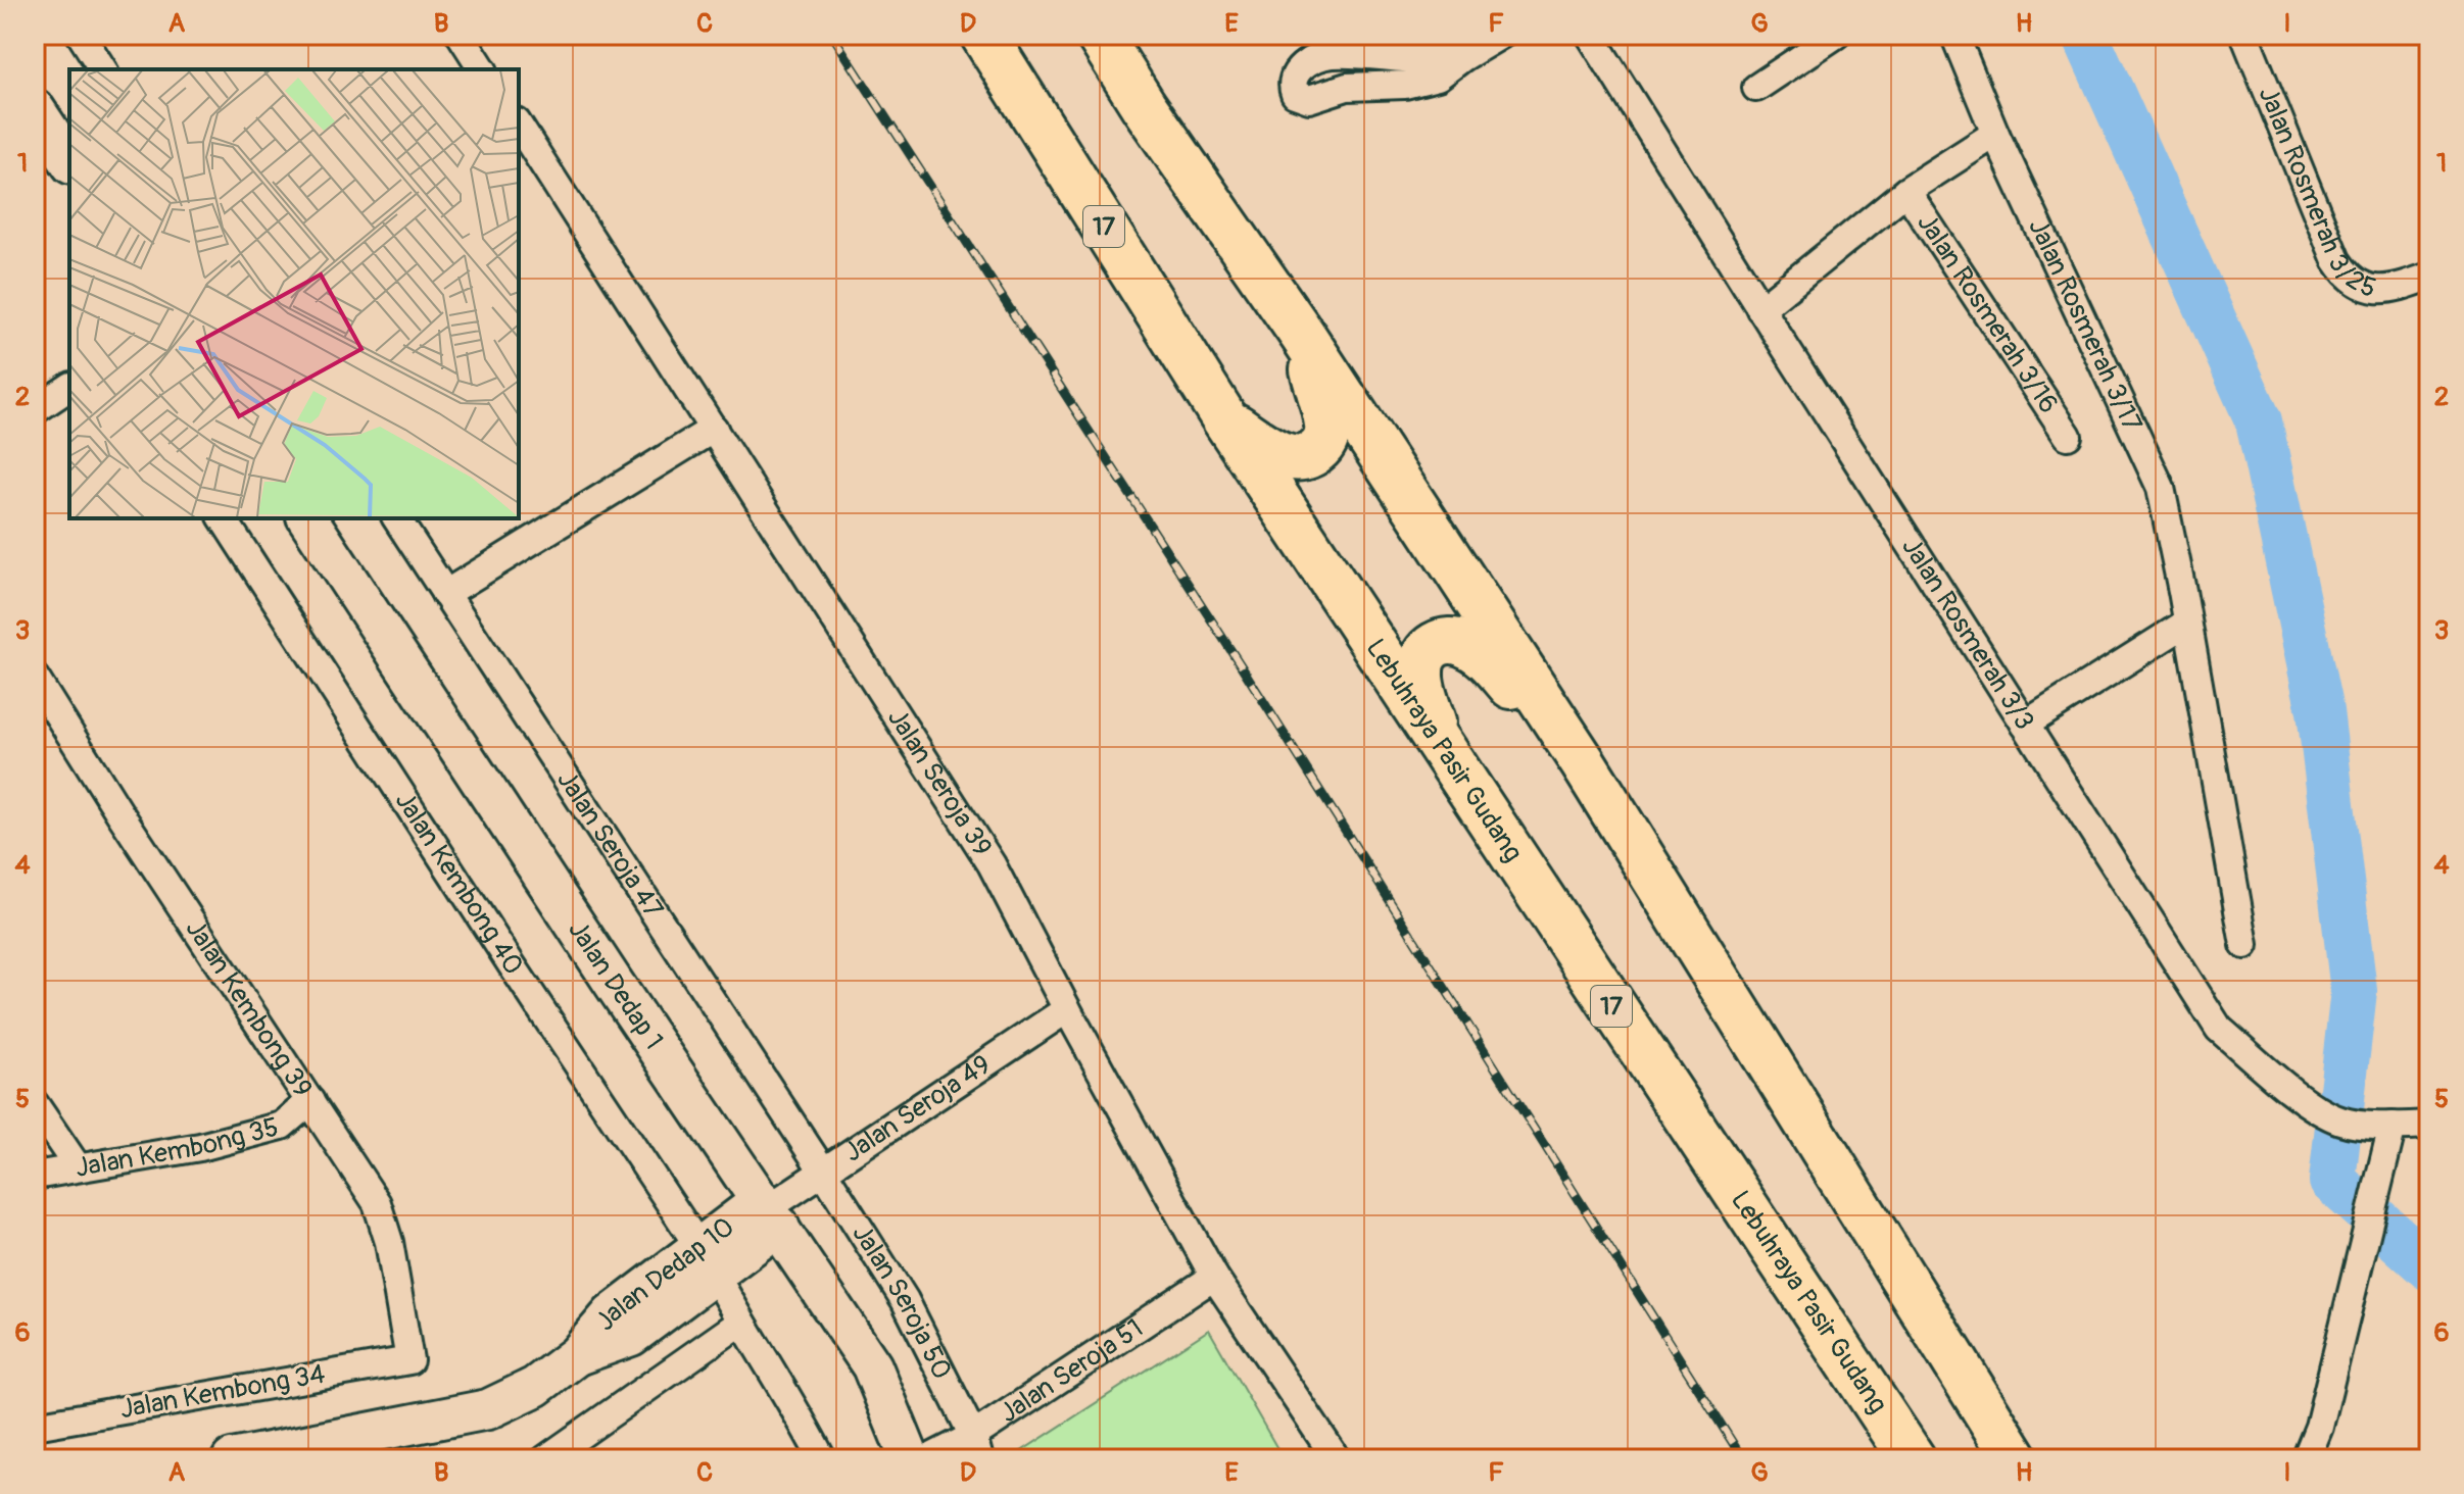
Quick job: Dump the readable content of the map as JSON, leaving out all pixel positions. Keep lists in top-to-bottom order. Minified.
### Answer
{"streets":{"highway":["17","Lebuhraya Pasir Gudang"],"main road":["Jalan Dedap 1","Jalan Dedap 10"],"street":["Jalan Rosmerah 3/25","Jalan Rosmerah 3/16","Jalan Rosmerah 3/17","Jalan Rosmerah 3/3","Jalan Seroja 39","Jalan Seroja 47","Jalan Kembong 40","Jalan Kembong 39","Jalan Seroja 49","Jalan Kembong 35","Jalan Seroja 50","Jalan Seroja 51","Jalan Kembong 34"]},"crossings":[["Jalan Seroja 39","Jalan Seroja 49"],["Jalan Seroja 39","Jalan Seroja 51"],["Jalan Seroja 47","Jalan Seroja 49"],["Jalan Seroja 47","Jalan Seroja 50"],["Jalan Kembong 40","Jalan Dedap 10"],["Jalan Dedap 1","Jalan Seroja 49"],["Jalan Dedap 1","Jalan Dedap 10"],["Jalan Kembong 39","Jalan Kembong 35"],["Jalan Kembong 39","Jalan Kembong 34"],["Jalan Seroja 49","Jalan Dedap 10"],["Jalan Seroja 49","Jalan Seroja 50"],["Jalan Seroja 50","Jalan Seroja 51"]],"grid":{"columns":["A","B","C","D","E","F","G","H","I"],"rows":["1","2","3","4","5","6"]}}
